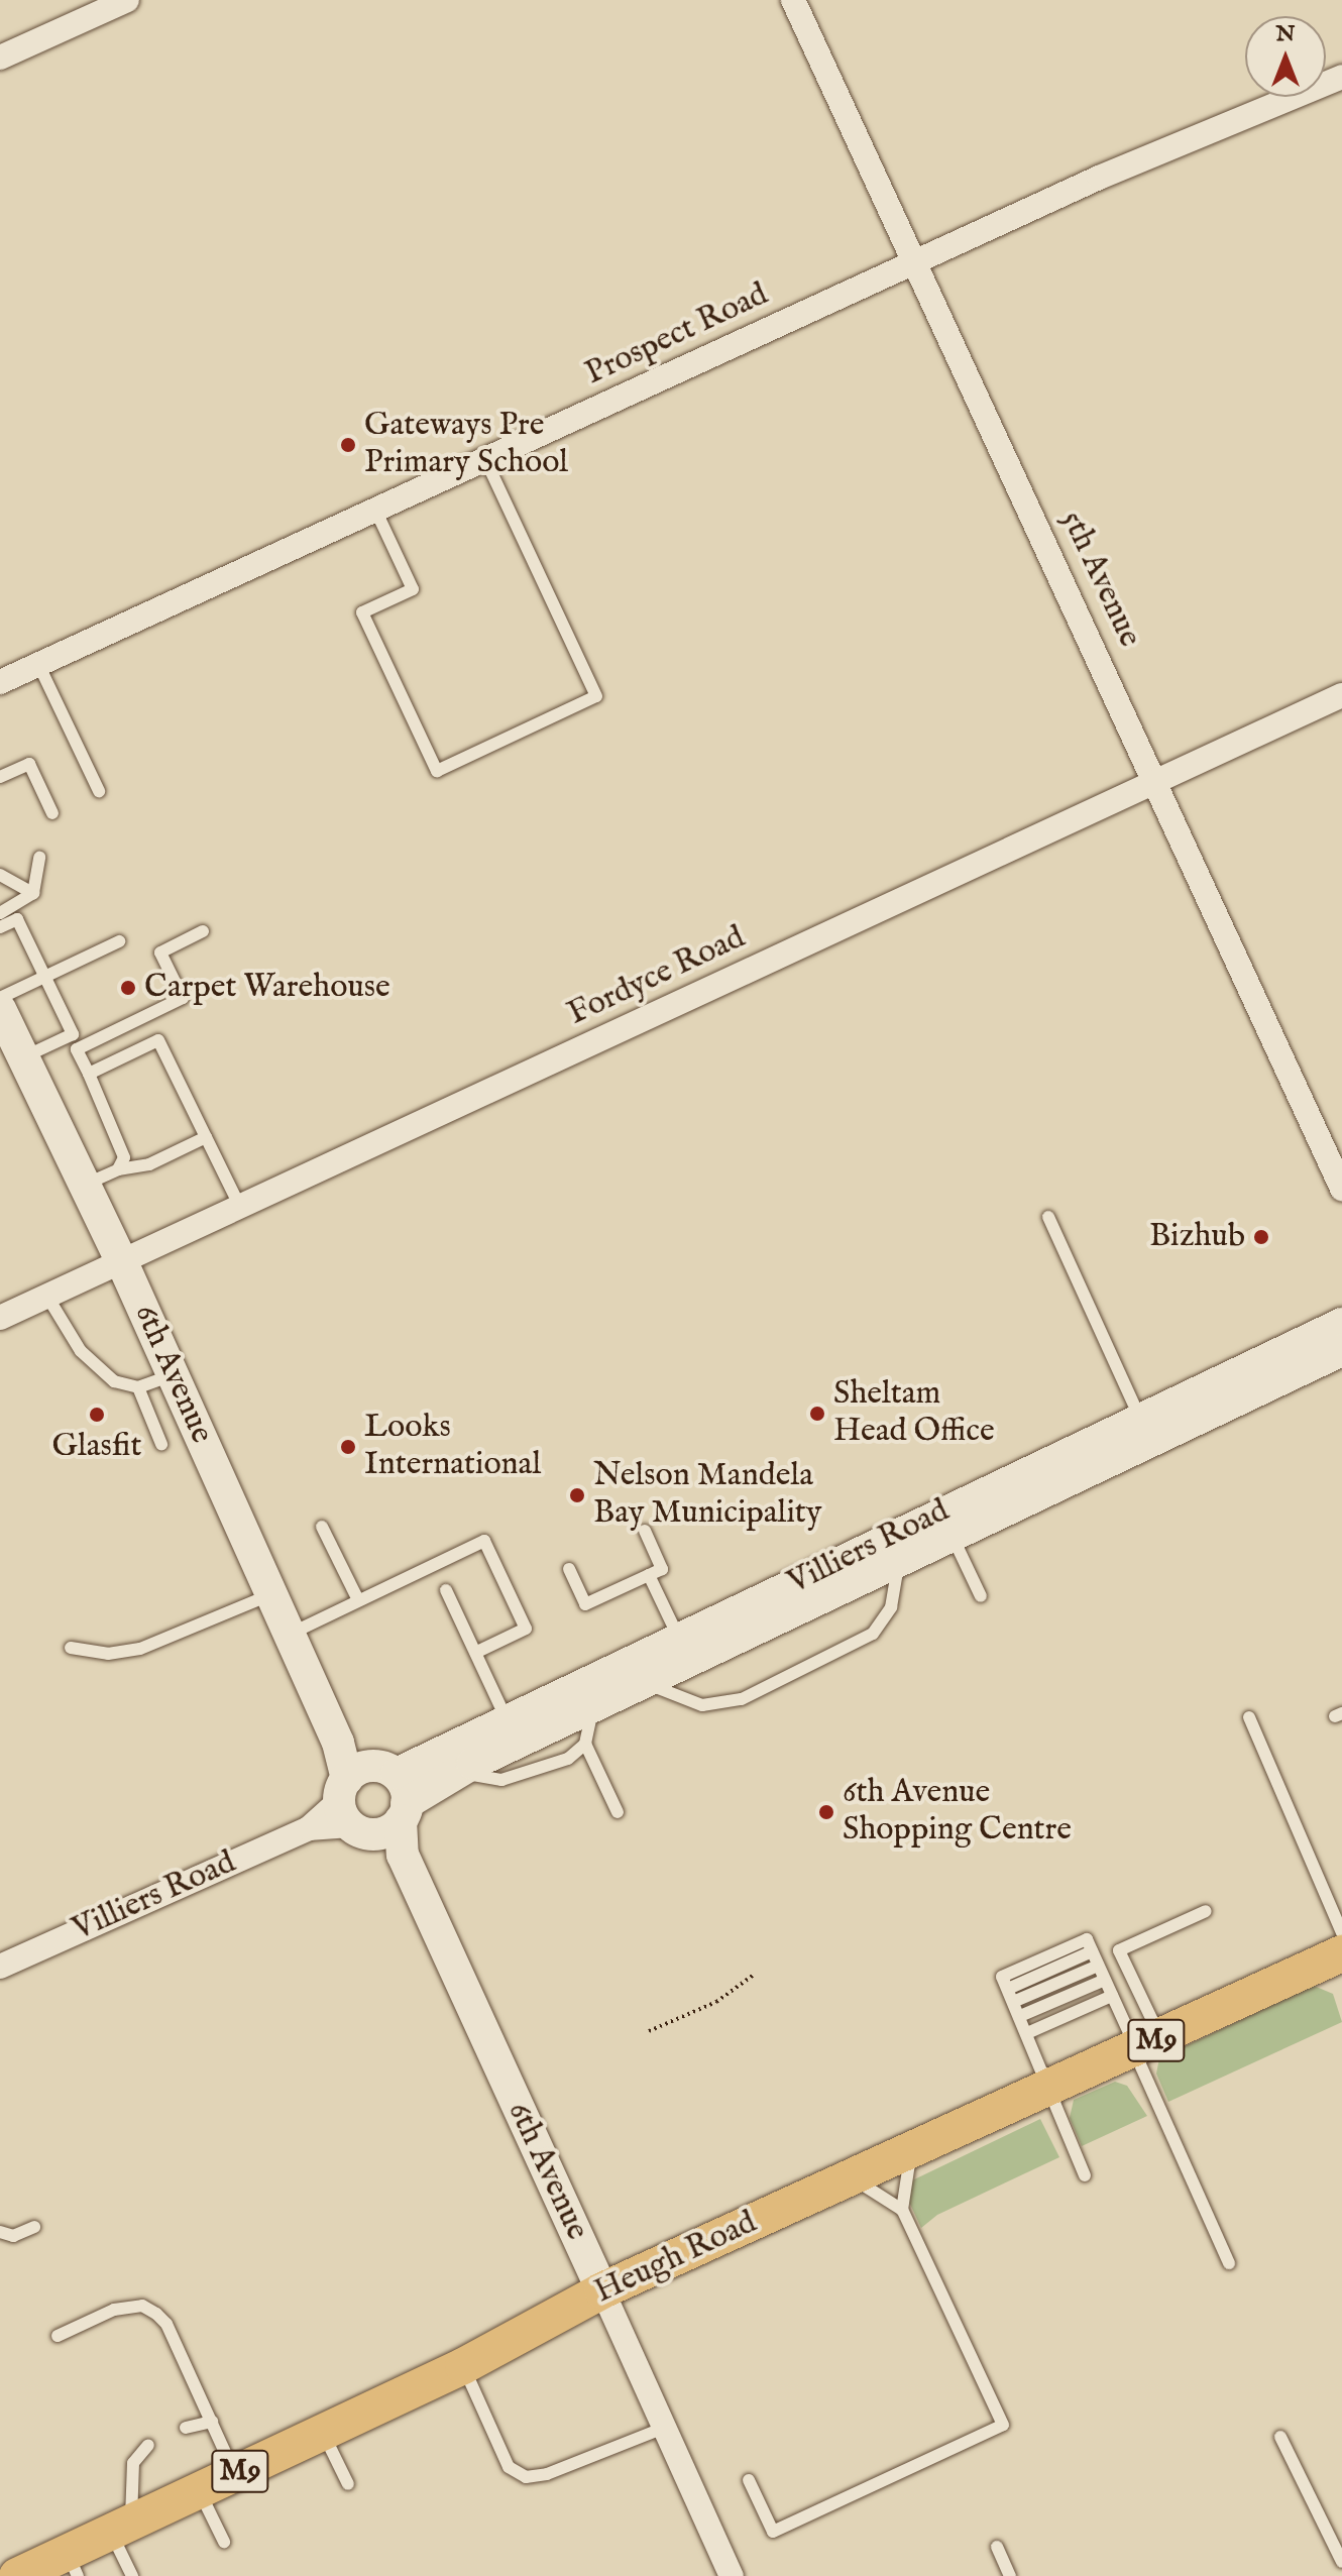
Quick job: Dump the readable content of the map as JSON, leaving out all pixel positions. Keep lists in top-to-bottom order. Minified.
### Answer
{"streets":{"main road":["M9","Heugh Road"],"street":["Prospect Road","5th Avenue","Fordyce Road","6th Avenue","Villiers Road"]},"crossings":[["Prospect Road","5th Avenue"],["5th Avenue","Fordyce Road"],["Fordyce Road","6th Avenue"],["6th Avenue","Villiers Road"],["6th Avenue","Heugh Road"]],"places":["Gateways Pre Primary School","Carpet Warehouse","Bizhub","Sheltam Head Office","Glasfit","Looks International","Nelson Mandela Bay Municipality","6th Avenue Shopping Centre"],"north":"top"}
